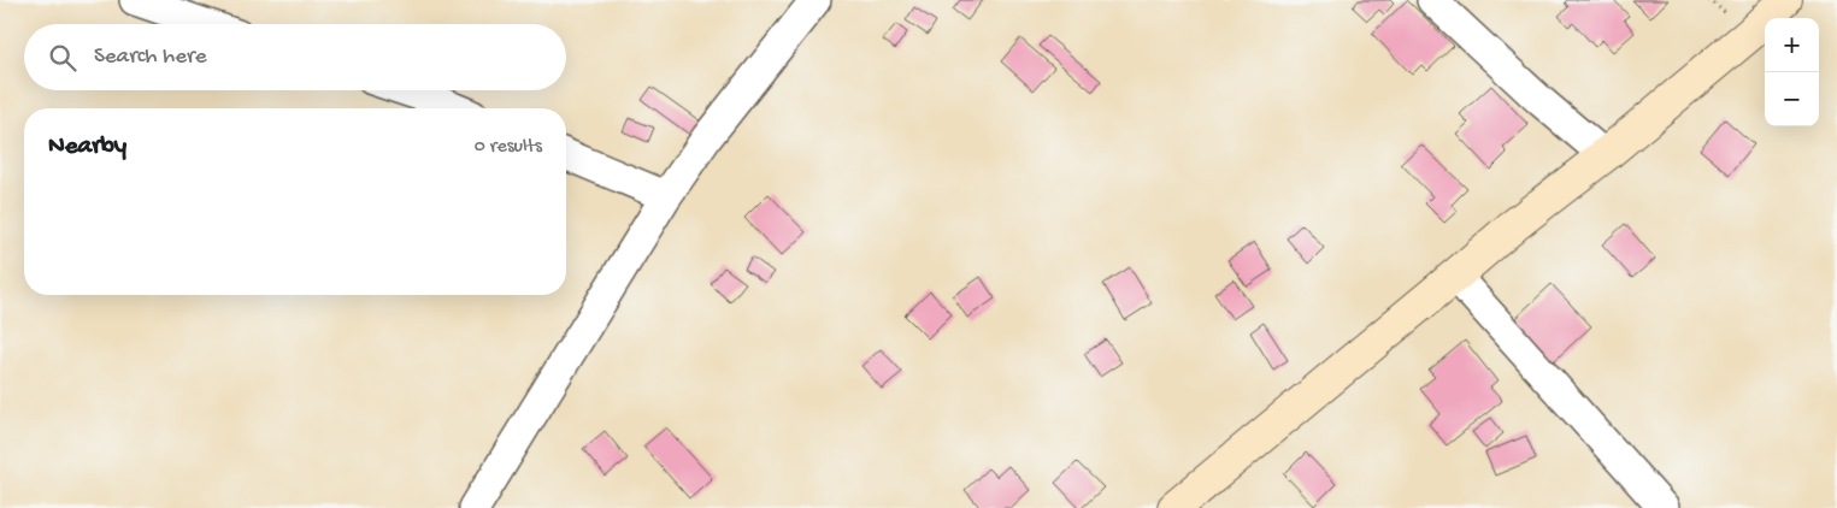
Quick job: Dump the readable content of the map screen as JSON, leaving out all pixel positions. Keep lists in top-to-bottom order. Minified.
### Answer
{"page":{"map_buttons":["+","−"],"search":"Search here","heading":["Nearby","0 results"]}}
